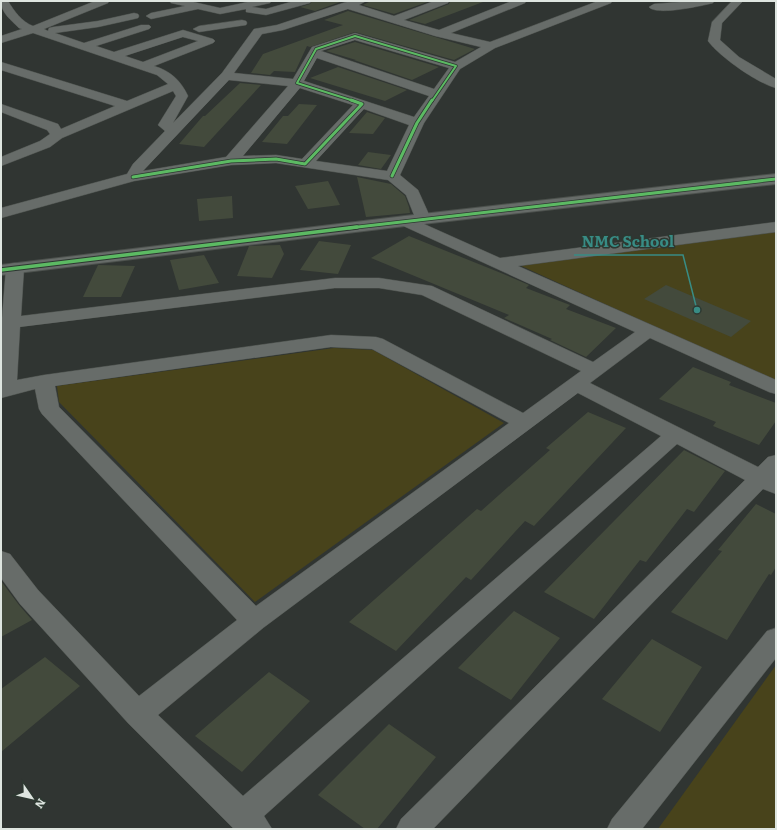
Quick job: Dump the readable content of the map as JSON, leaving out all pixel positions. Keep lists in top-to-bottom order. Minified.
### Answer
{"places":["NMC School"],"north":"bottom right"}
